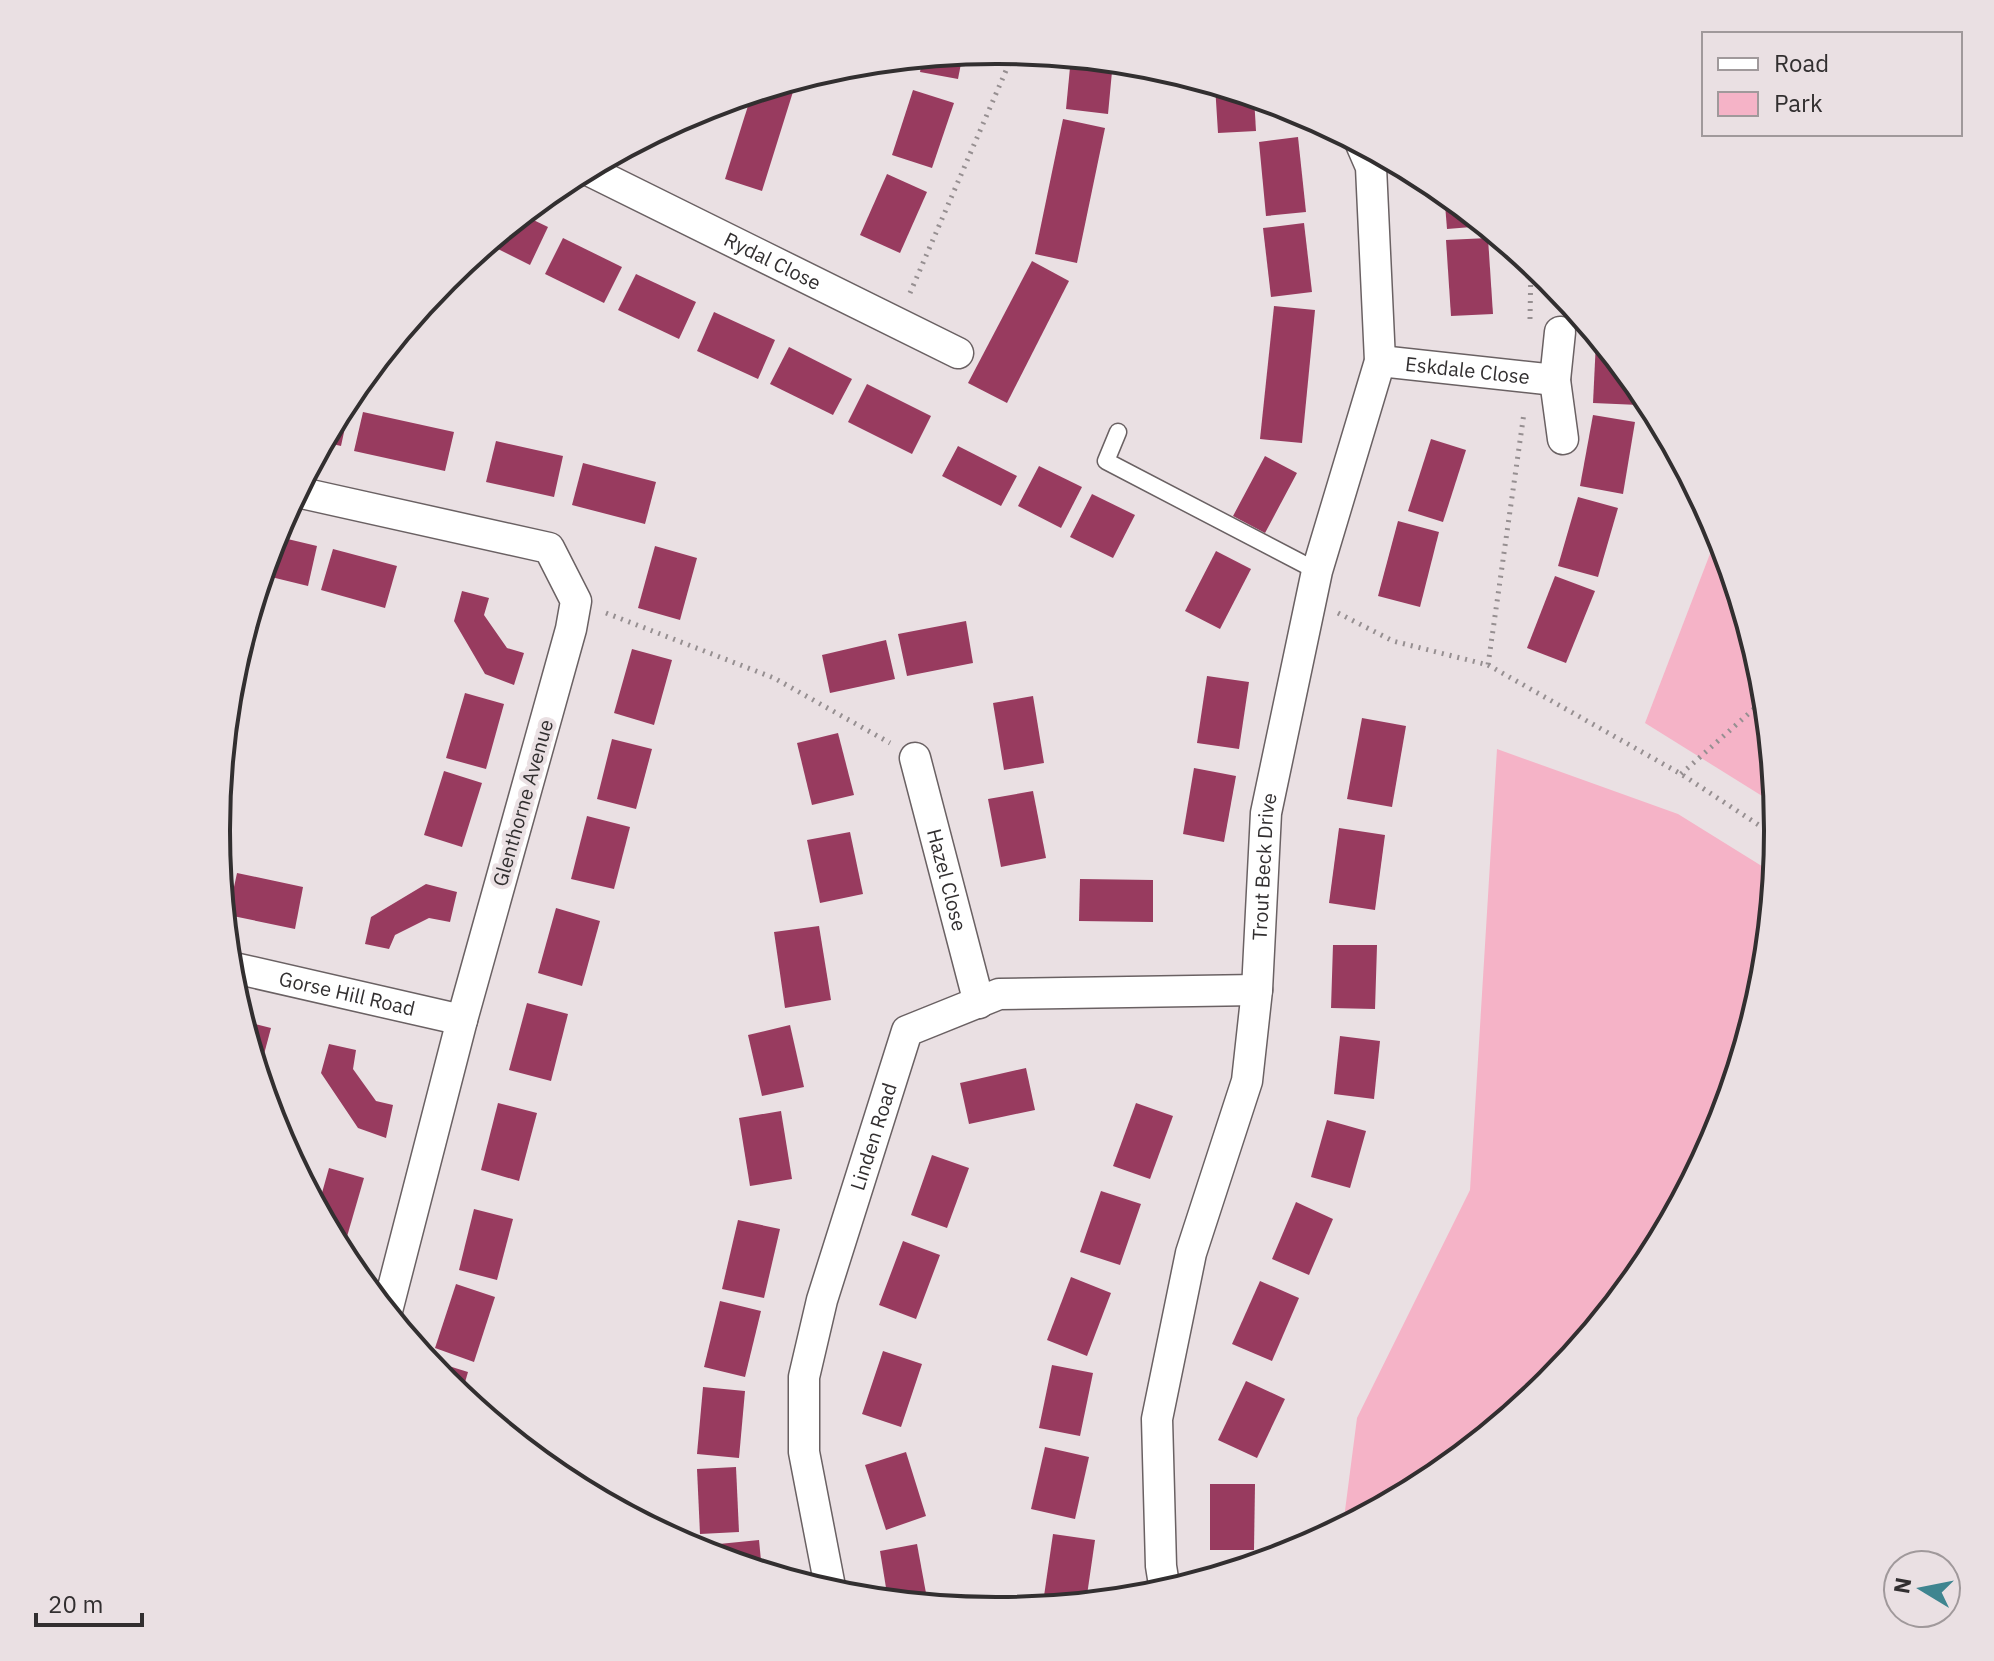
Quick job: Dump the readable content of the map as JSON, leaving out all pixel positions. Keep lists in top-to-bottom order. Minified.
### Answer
{"streets":{"street":["Rydal Close","Eskdale Close","Glenthorne Avenue","Trout Beck Drive","Hazel Close","Gorse Hill Road","Linden Road"]},"crossings":[["Eskdale Close","Trout Beck Drive"],["Glenthorne Avenue","Gorse Hill Road"],["Trout Beck Drive","Linden Road"],["Hazel Close","Linden Road"]],"legend":["Road","Park"],"scale_bar":"20 m","north":"left"}
